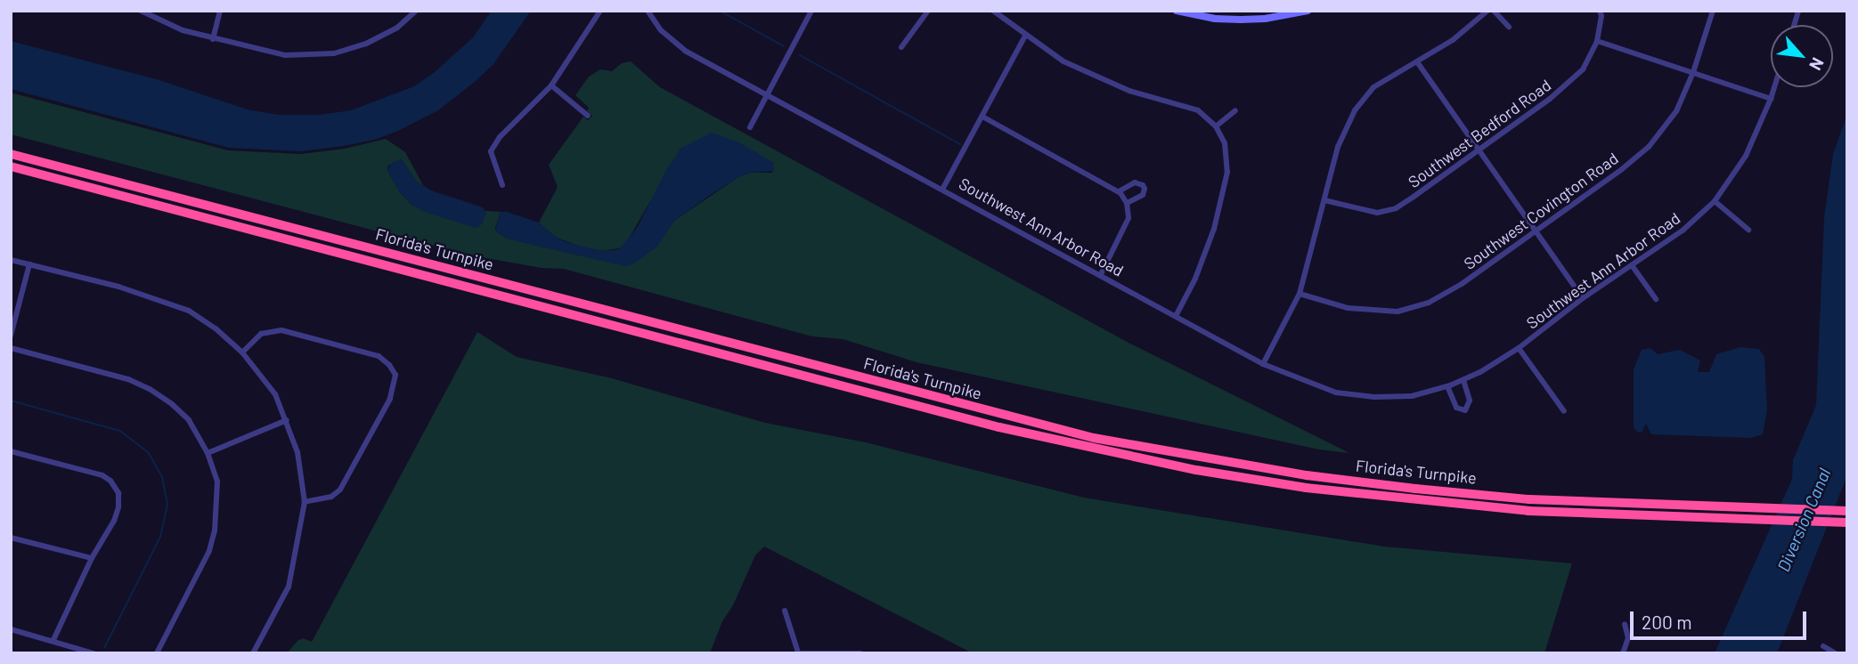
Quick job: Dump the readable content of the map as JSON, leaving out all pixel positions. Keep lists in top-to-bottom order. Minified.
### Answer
{"streets":{"highway":["Florida's Turnpike"],"street":["Southwest Bedford Road","Southwest Covington Road","Southwest Ann Arbor Road"]},"water":["Diversion Canal"],"scale_bar":"200 m","north":"bottom right"}
